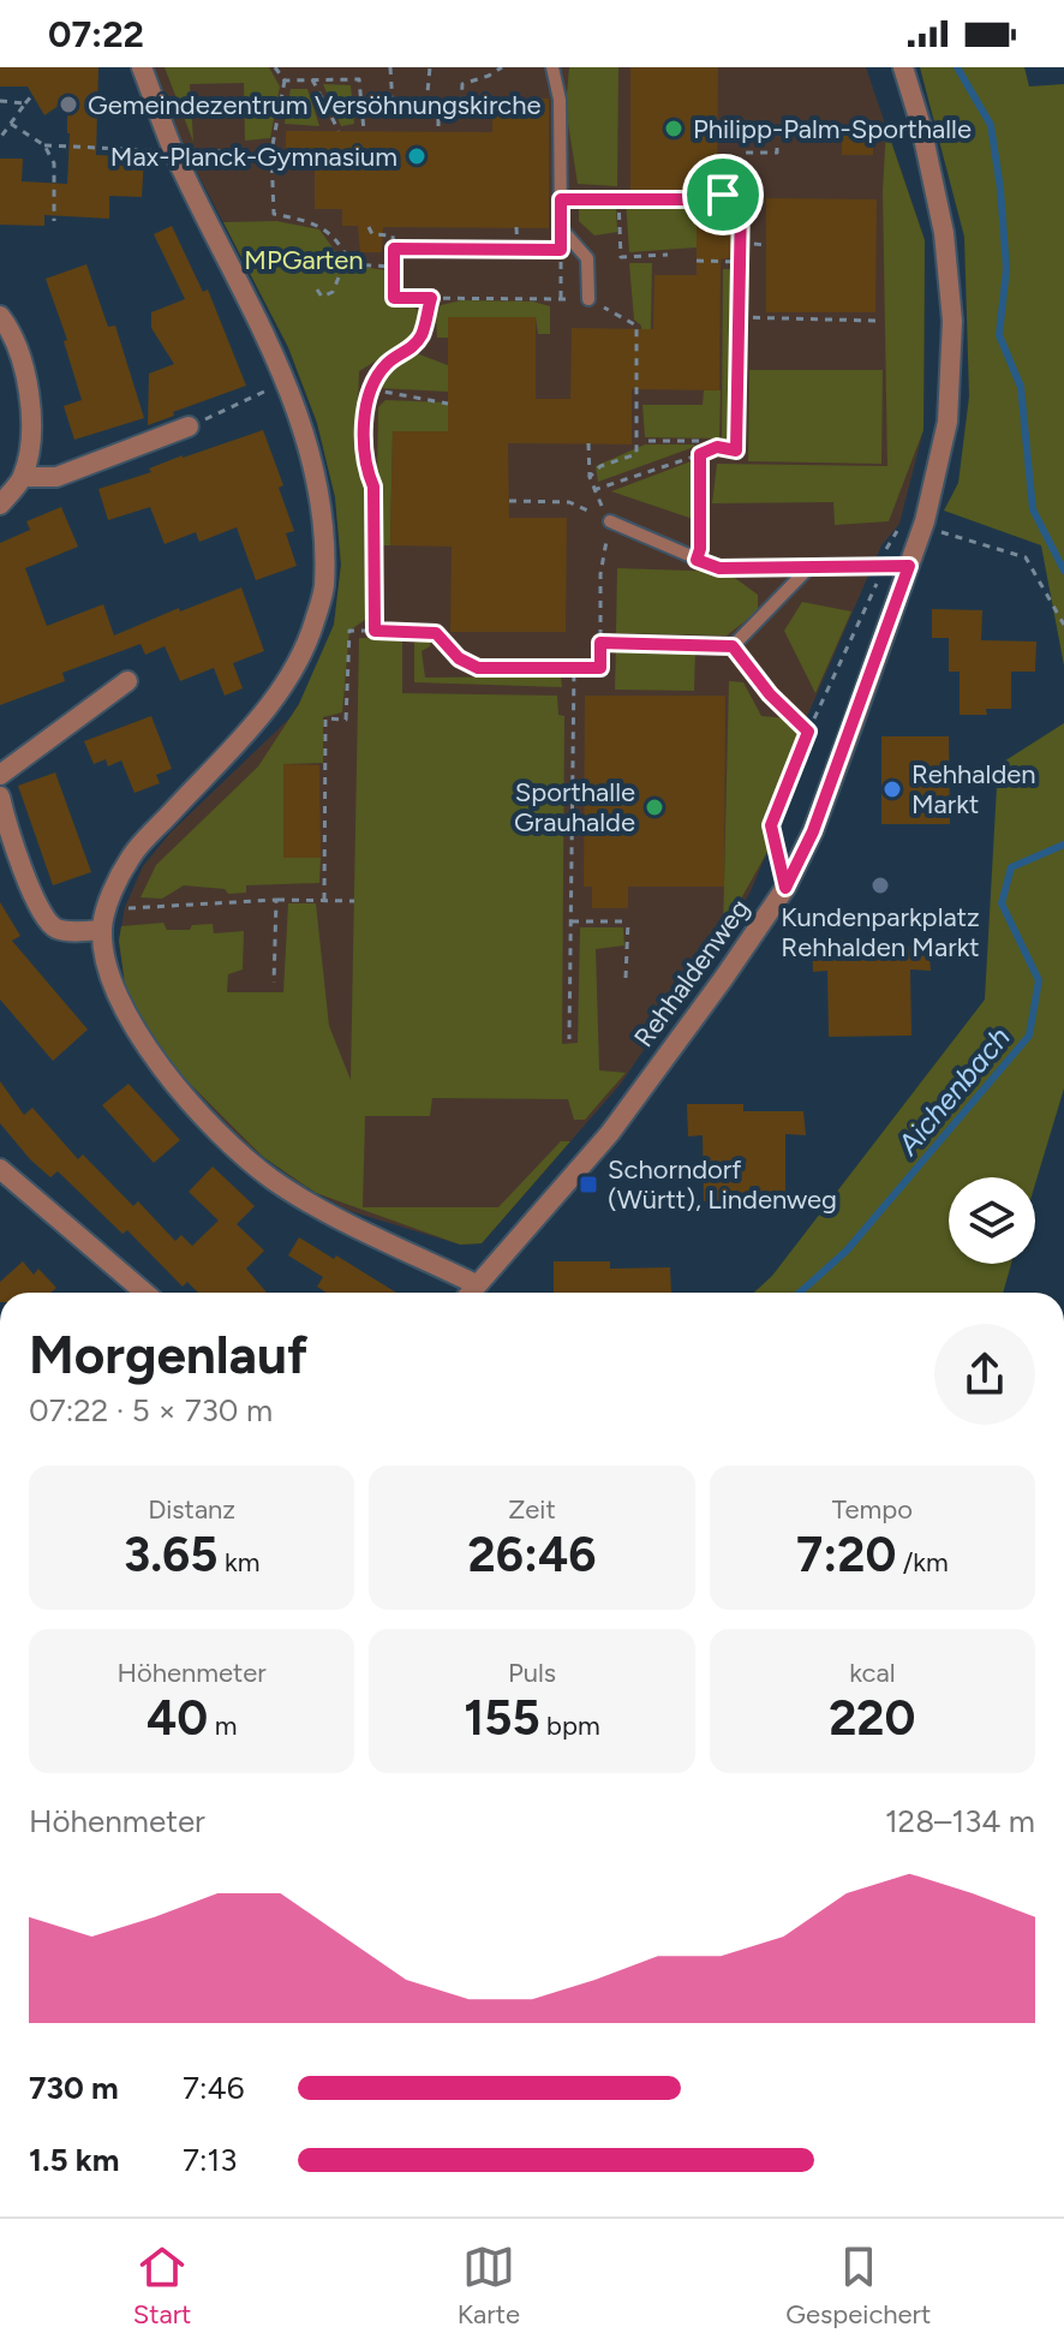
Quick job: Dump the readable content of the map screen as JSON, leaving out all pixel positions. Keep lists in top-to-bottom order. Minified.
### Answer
{"streets":{"street":["Rehhaldenweg"]},"water":["Aichenbach"],"parks":["MPGarten"],"places":{"other":["Gemeindezentrum Versöhnungskirche","Philipp-Palm-Sporthalle","Max-Planck-Gymnasium","Rehhalden Markt","Sporthalle Grauhalde","Kundenparkplatz Rehhalden Markt"],"transit":["Schorndorf (Württ), Lindenweg"]},"page":{"status":"07:22","heading":["Morgenlauf","07:22 · 5 × 730 m"],"stats":[["Distanz","3.65 km"],["Zeit","26:46"],["Tempo","7:20 /km"],["Höhenmeter","40 m"],["Puls","155 bpm"],["kcal","220"]],"chart":["Höhenmeter","128–134 m"],"list":[{"name":"730 m","note":"7:46"},{"name":"1.5 km","note":"7:13"}],"tabs":["Start","Karte","Gespeichert"]}}
